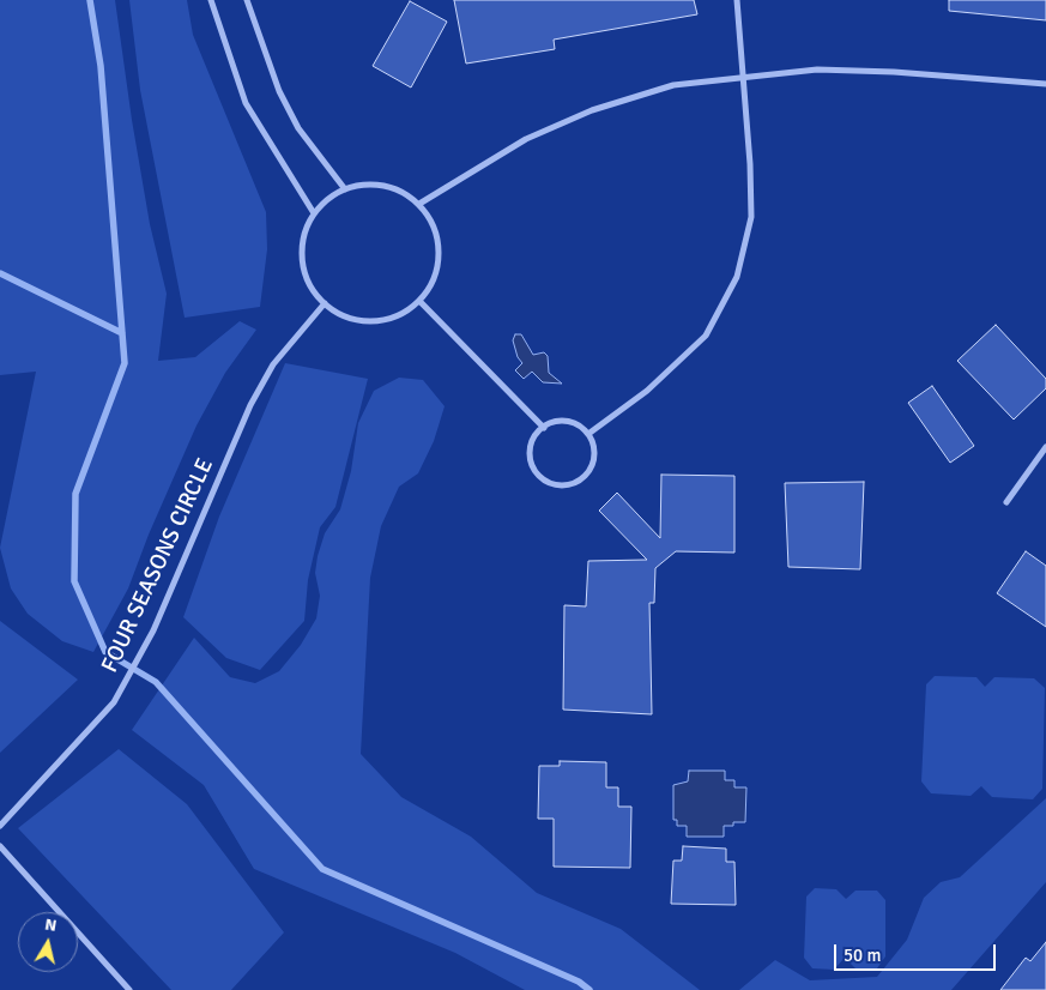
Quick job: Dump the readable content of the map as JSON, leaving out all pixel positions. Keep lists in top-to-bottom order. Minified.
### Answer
{"streets":{"street":["FOUR SEASONS CIRCLE"]},"scale_bar":"50 m","north":"top"}
